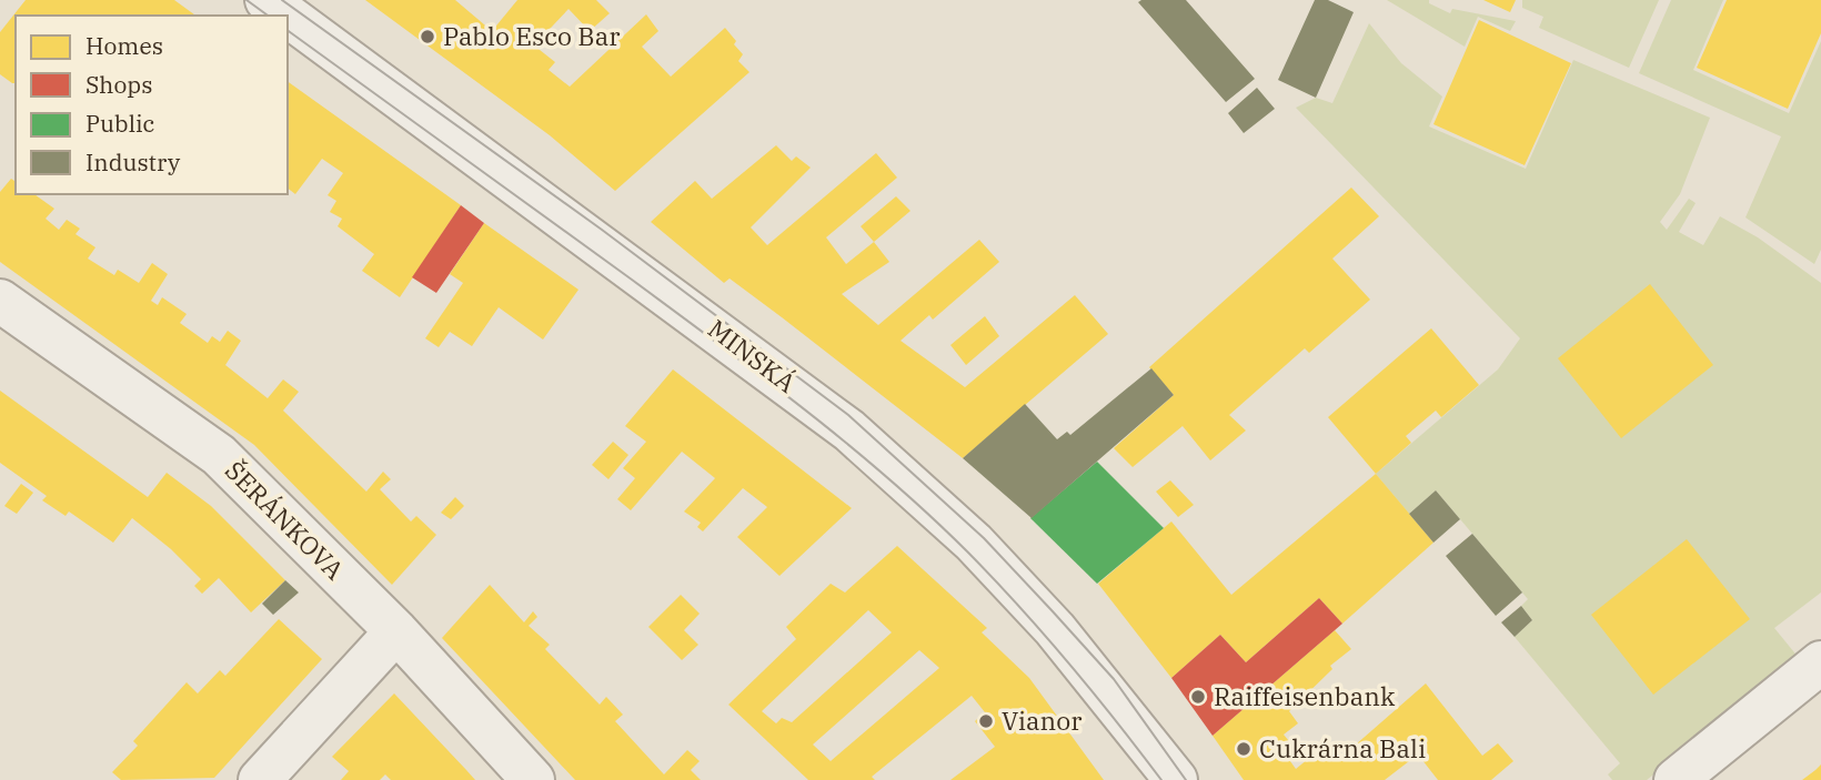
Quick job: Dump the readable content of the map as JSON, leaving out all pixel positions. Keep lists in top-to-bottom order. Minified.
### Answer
{"streets":{"street":["MINSKÁ","ŠERÁNKOVA"]},"places":["Pablo Esco Bar","Raiffeisenbank","Vianor","Cukrárna Bali"],"legend":["Homes","Shops","Public","Industry"]}
